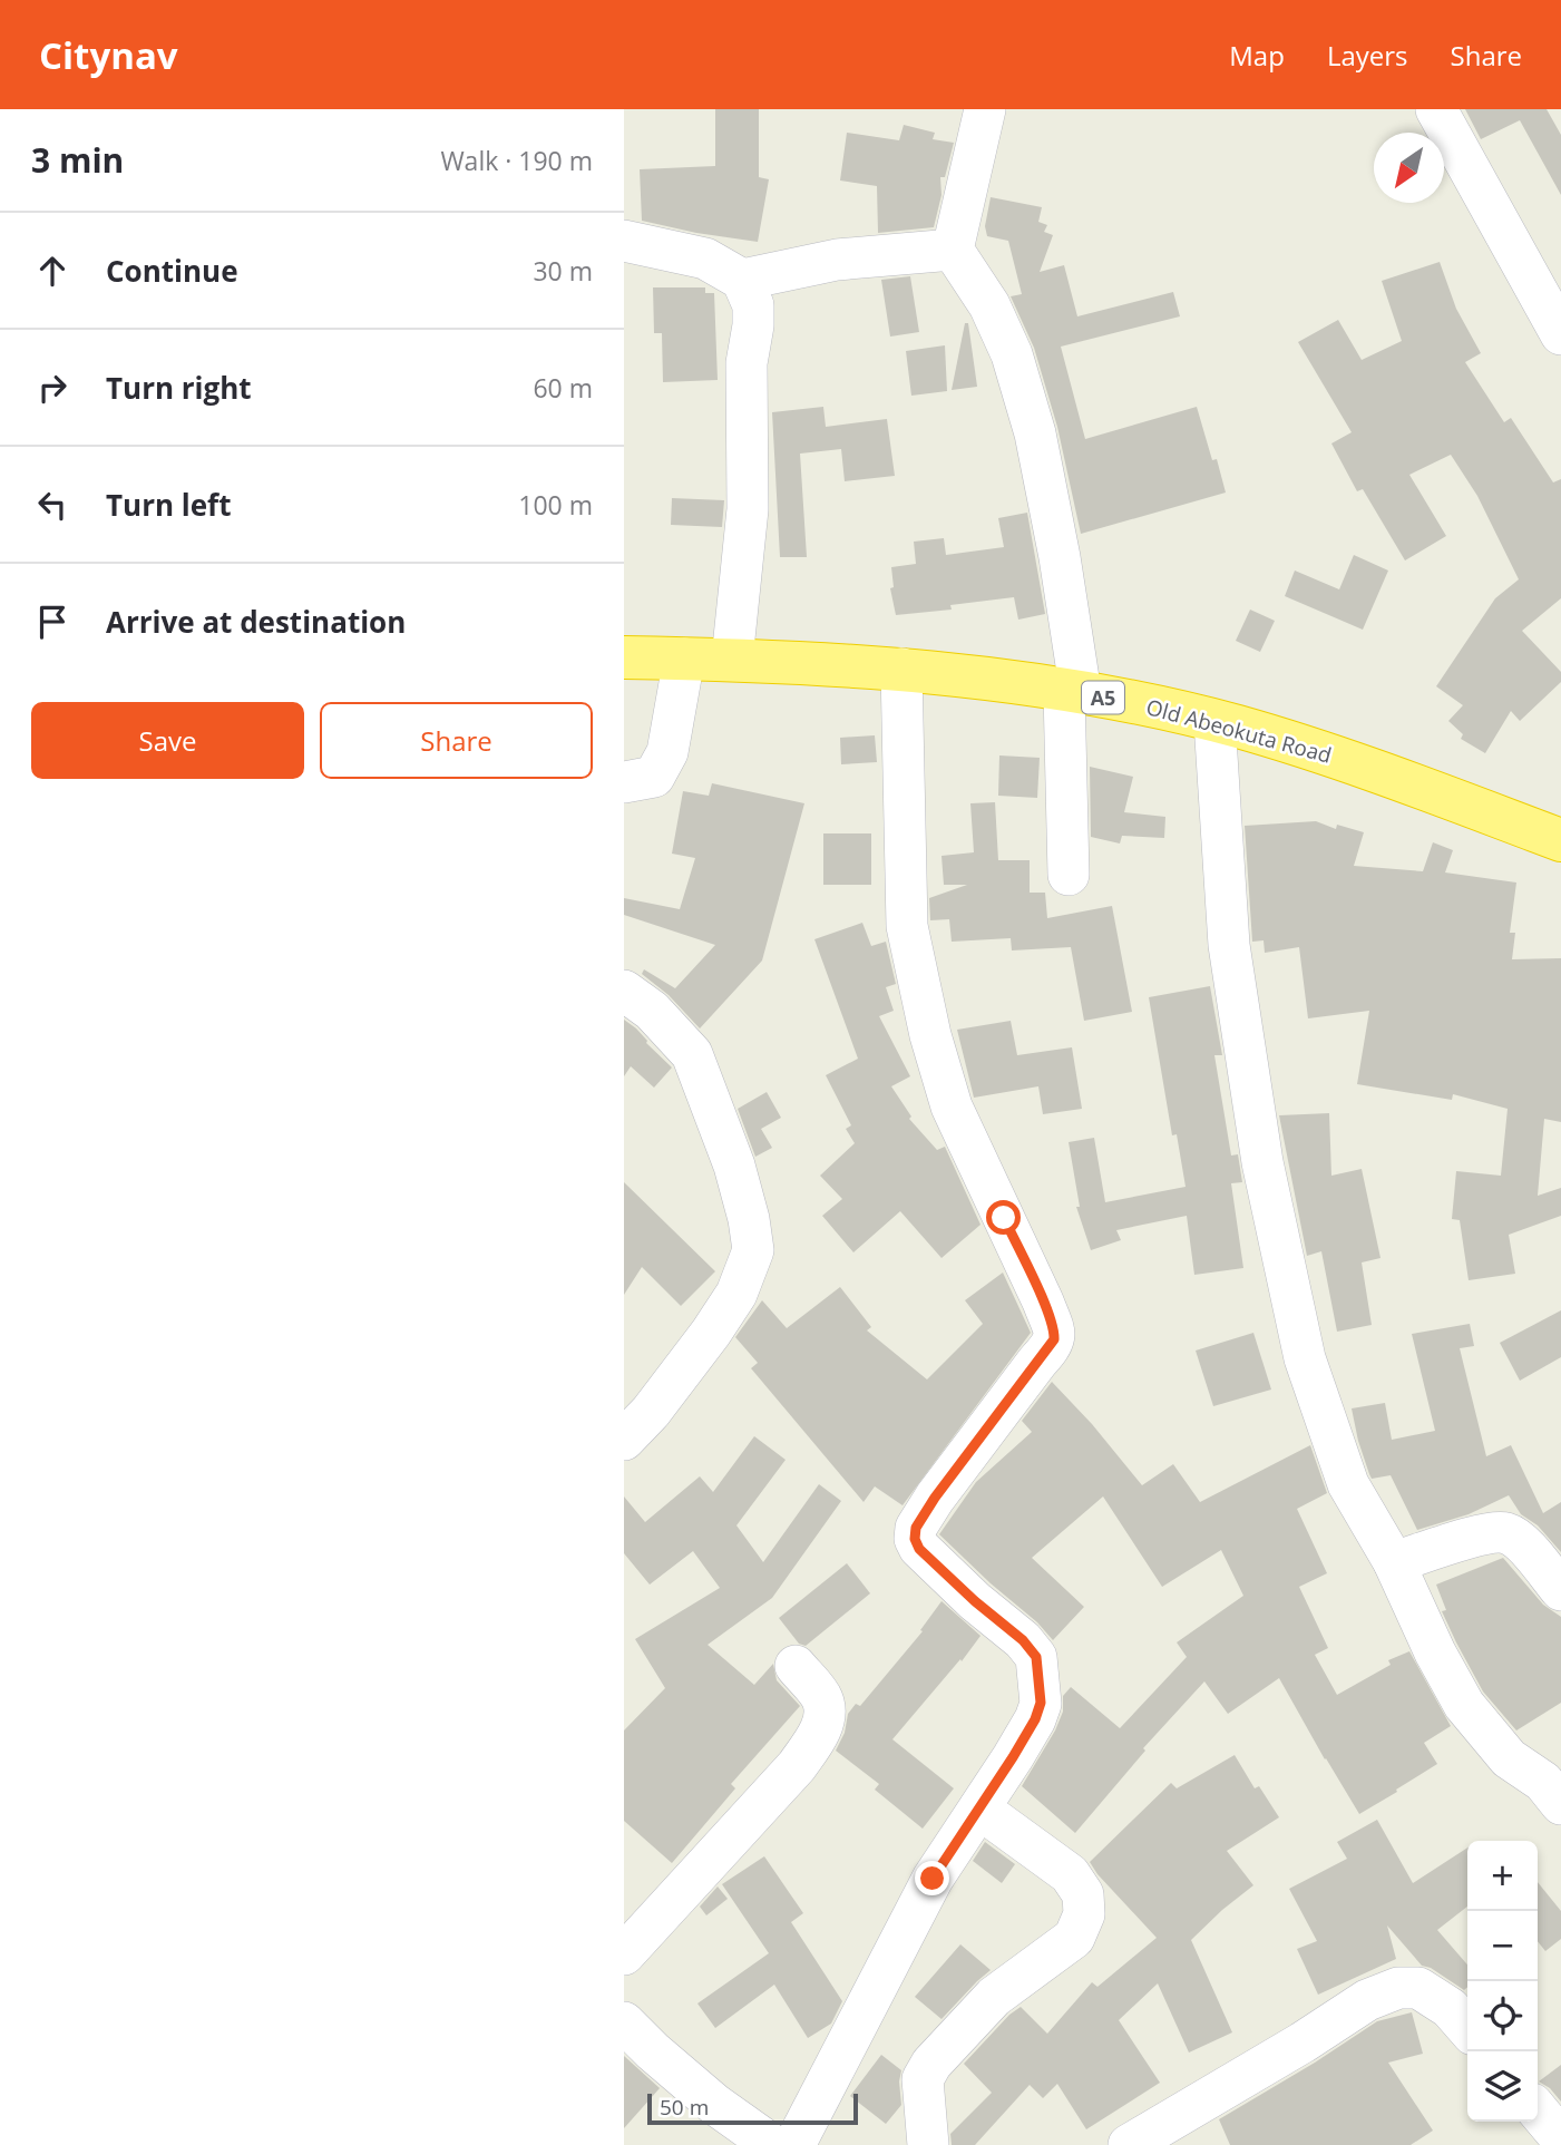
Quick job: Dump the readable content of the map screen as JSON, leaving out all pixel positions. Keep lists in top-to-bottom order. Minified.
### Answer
{"streets":{"highway":["A5","Old Abeokuta Road"]},"scale_bar":"50 m","north":"bottom left","page":{"header":"Citynav","nav":["Map","Layers","Share"],"heading":["3 min","Walk · 190 m"],"list":[["Continue","30 m"],["Turn right","60 m"],["Turn left","100 m"],"Arrive at destination"],"buttons":["Save","Share"],"map_buttons":["+","−"],"scale":"50 m"}}
